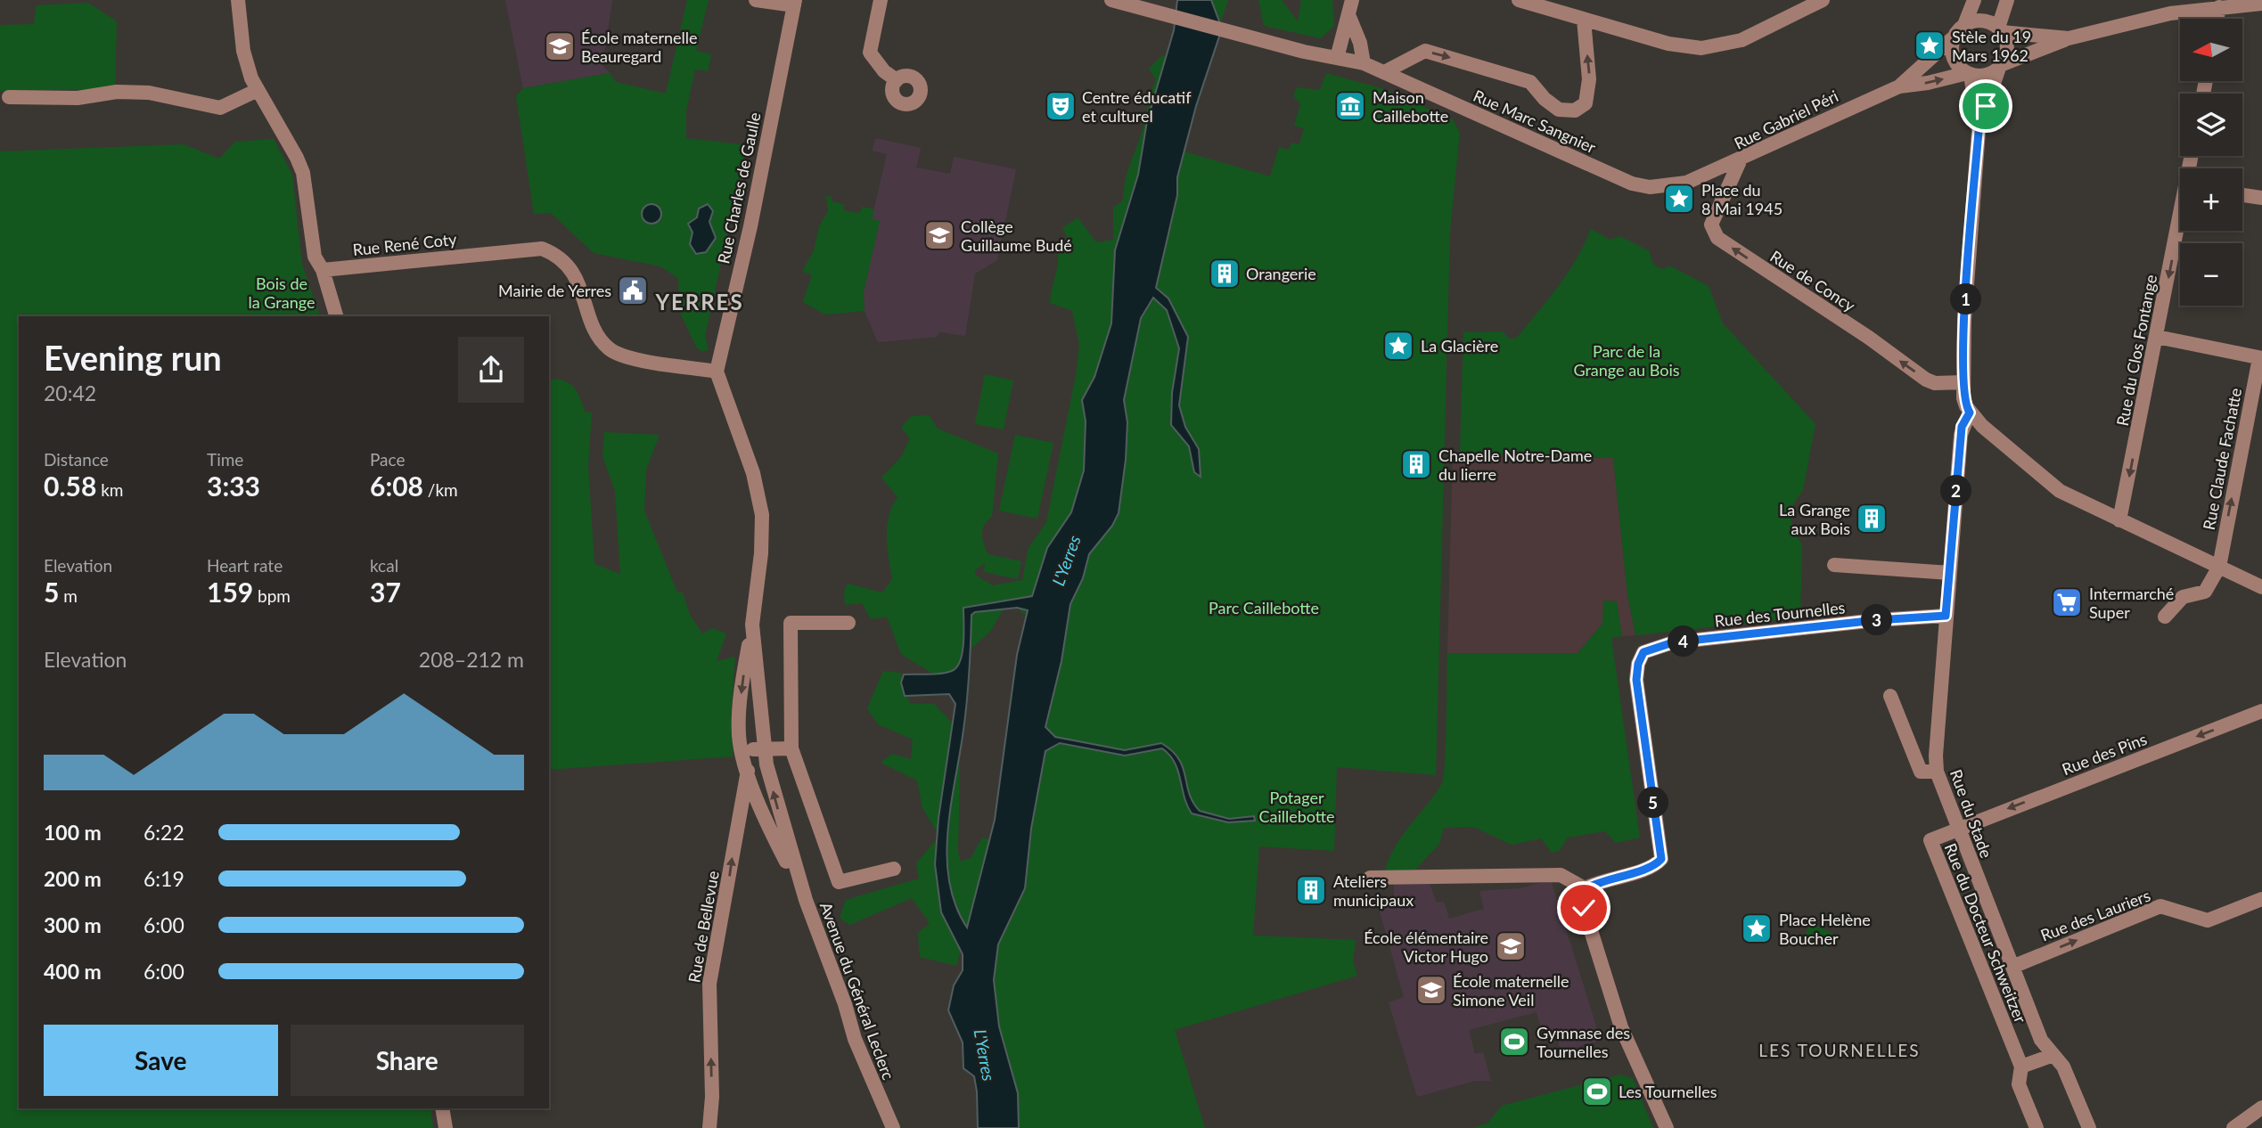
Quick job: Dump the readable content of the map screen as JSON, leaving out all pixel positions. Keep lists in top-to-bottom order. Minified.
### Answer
{"streets":{"street":["Rue Gabriel Péri","Rue Marc Sangnier","Rue Charles de Gaulle","Rue René Coty","Rue de Concy","Rue du Clos Fontange","Rue Claude Fachatte","Rue des Tournelles","Rue des Pins","Rue du Stade","Rue des Lauriers","Rue de Bellevue","Rue du Docteur Schweitzer","Avenue du Général Leclerc"]},"crossings":[["Rue Gabriel Péri","Rue Marc Sangnier"],["Rue Gabriel Péri","Rue de Concy"],["Rue Charles de Gaulle","Rue René Coty"],["Rue des Tournelles","Rue du Stade"],["Rue des Pins","Rue du Stade"],["Rue des Pins","Rue du Docteur Schweitzer"],["Rue du Stade","Rue des Lauriers"],["Rue du Stade","Rue du Docteur Schweitzer"],["Rue de Bellevue","Avenue du Général Leclerc"]],"one_way":["Rue de Concy","Rue du Clos Fontange","Rue Claude Fachatte","Rue des Pins","Rue des Lauriers","Rue de Bellevue"],"districts":["YERRES","LES TOURNELLES"],"water":["L'Yerres"],"parks":["Bois de la Grange","Parc de la Grange au Bois","Parc Caillebotte","Potager Caillebotte"],"places":{"place":["Stèle du 19 Mars 1962","Place du 8 Mai 1945","La Glacière","Place Helène Boucher"],"school or university":["École maternelle Beauregard","Collège Guillaume Budé","École élémentaire Victor Hugo","École maternelle Simone Veil"],"theatre":["Centre éducatif et culturel"],"museum":["Maison Caillebotte"],"building":["Orangerie","Chapelle Notre-Dame du lierre","La Grange aux Bois","Ateliers municipaux"],"public building":["Mairie de Yerres"],"supermarket":["Intermarché Super"],"sports":["Gymnase des Tournelles","Les Tournelles"]},"north":"left","page":{"map_buttons":["+","−"],"pins":["1","2","3","4","5"],"heading":["Evening run","20:42"],"stats":[["Distance","0.58 km"],["Time","3:33"],["Pace","6:08 /km"],["Elevation","5 m"],["Heart rate","159 bpm"],["kcal","37"]],"chart":["Elevation","208–212 m"],"list":[{"name":"100 m","note":"6:22"},{"name":"200 m","note":"6:19"},{"name":"300 m","note":"6:00"},{"name":"400 m","note":"6:00"}],"buttons":["Save","Share"]}}
